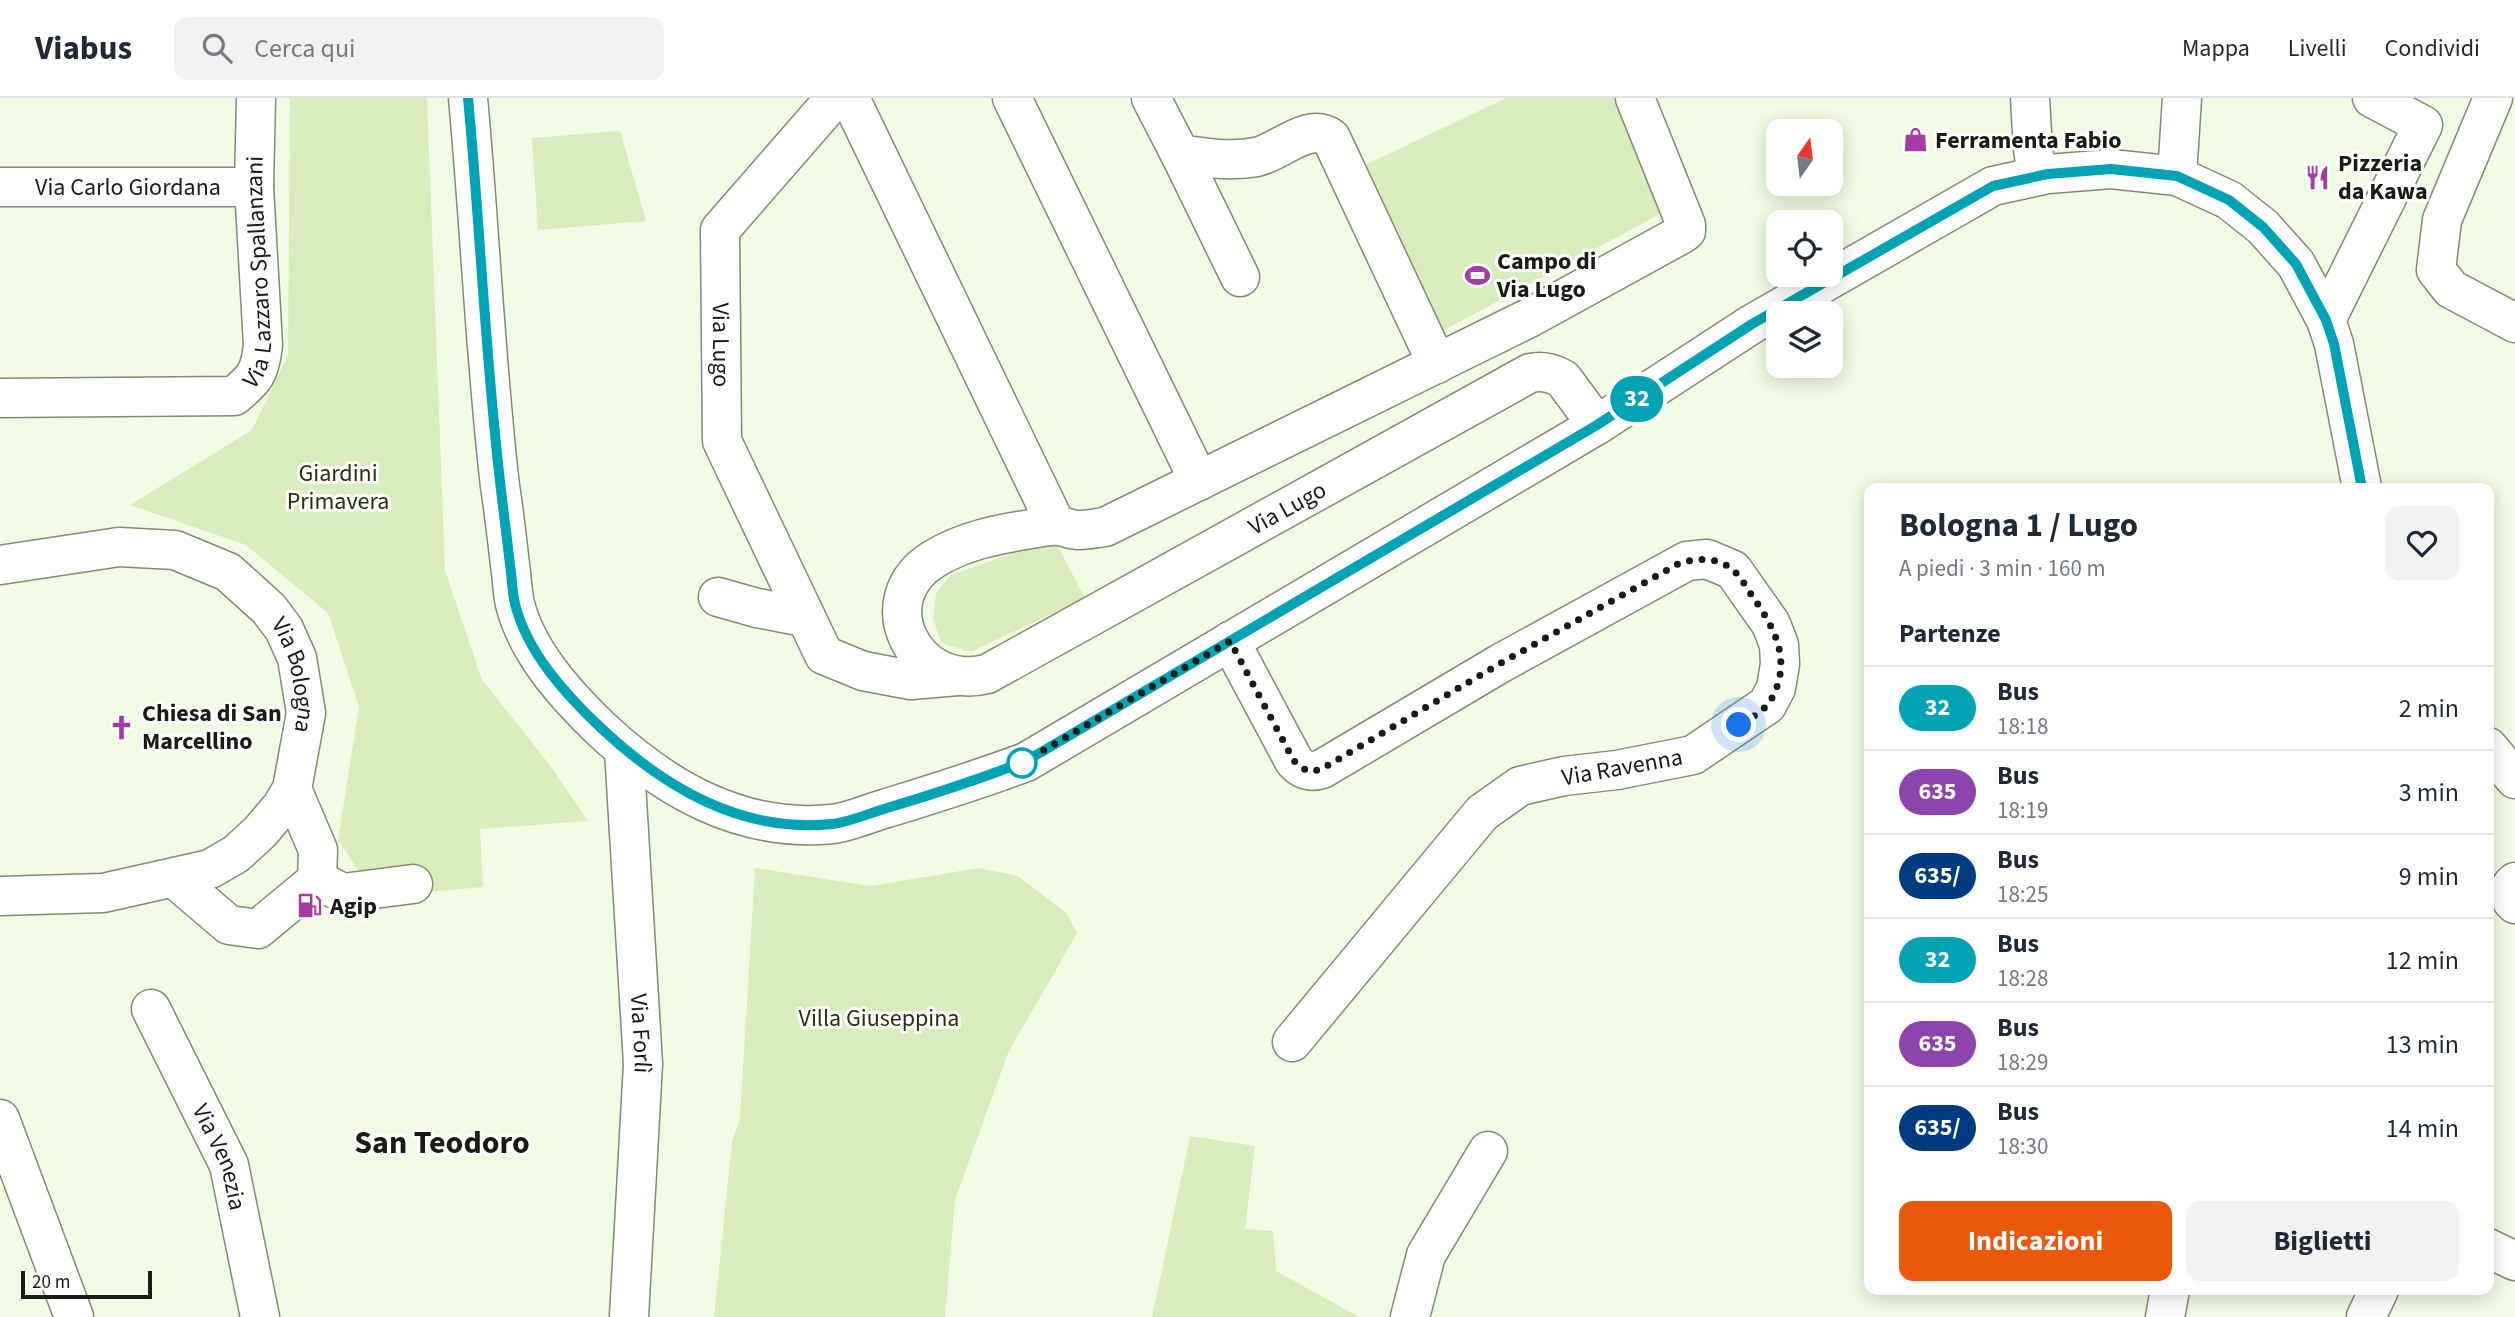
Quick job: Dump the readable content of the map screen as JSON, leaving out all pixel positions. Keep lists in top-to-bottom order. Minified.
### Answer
{"streets":{"street":["Via Carlo Giordana","Via Lazzaro Spallanzani","Via Lugo","Via Bologna","Via Ravenna","Via Forlì","Via Venezia"]},"crossings":[["Via Carlo Giordana","Via Lazzaro Spallanzani"]],"districts":["San Teodoro"],"parks":["Giardini Primavera","Villa Giuseppina"],"places":{"shop":["Ferramenta Fabio"],"restaurant":["Pizzeria da Kawa"],"sports":["Campo di Via Lugo"],"church":["Chiesa di San Marcellino"],"fuel station":["Agip"]},"lines":["bus line 32"],"scale_bar":"20 m","north":"top","page":{"header":"Viabus","search":"Cerca qui","nav":["Mappa","Livelli","Condividi"],"on_map":"32","heading":[["Bologna 1 / Lugo","A piedi · 3 min · 160 m"],"Partenze"],"list":[{"mark":"32","name":"Bus","note":"18:18","value":"2 min"},{"mark":"635","name":"Bus","note":"18:19","value":"3 min"},{"mark":"635/","name":"Bus","note":"18:25","value":"9 min"},{"mark":"32","name":"Bus","note":"18:28","value":"12 min"},{"mark":"635","name":"Bus","note":"18:29","value":"13 min"},{"mark":"635/","name":"Bus","note":"18:30","value":"14 min"}],"buttons":["Indicazioni","Biglietti"],"scale":"20 m"}}
